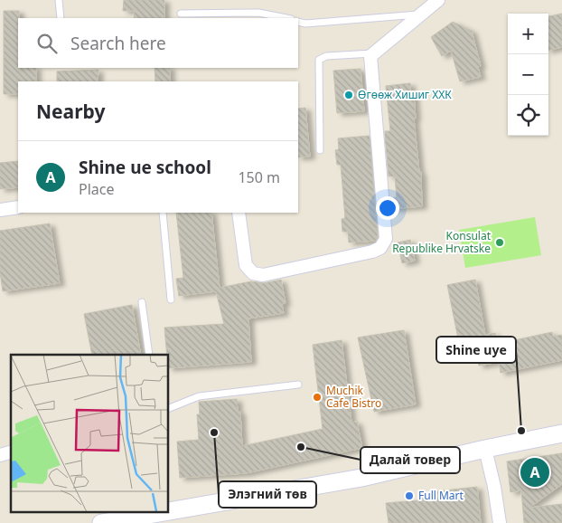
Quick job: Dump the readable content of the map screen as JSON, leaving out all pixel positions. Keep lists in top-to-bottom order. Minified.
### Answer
{"places":["Өгөөж Хишиг ХХК","Konsulat Republike Hrvatske","Muchik Cafe Bistro","Shine uye","Элэгний төв","Далай товер","Full Mart"],"page":{"map_buttons":["+","−"],"search":"Search here","heading":"Nearby","list":[{"mark":"A","name":"Shine ue school","note":"Place","value":"150 m"}],"pins":"A"}}
